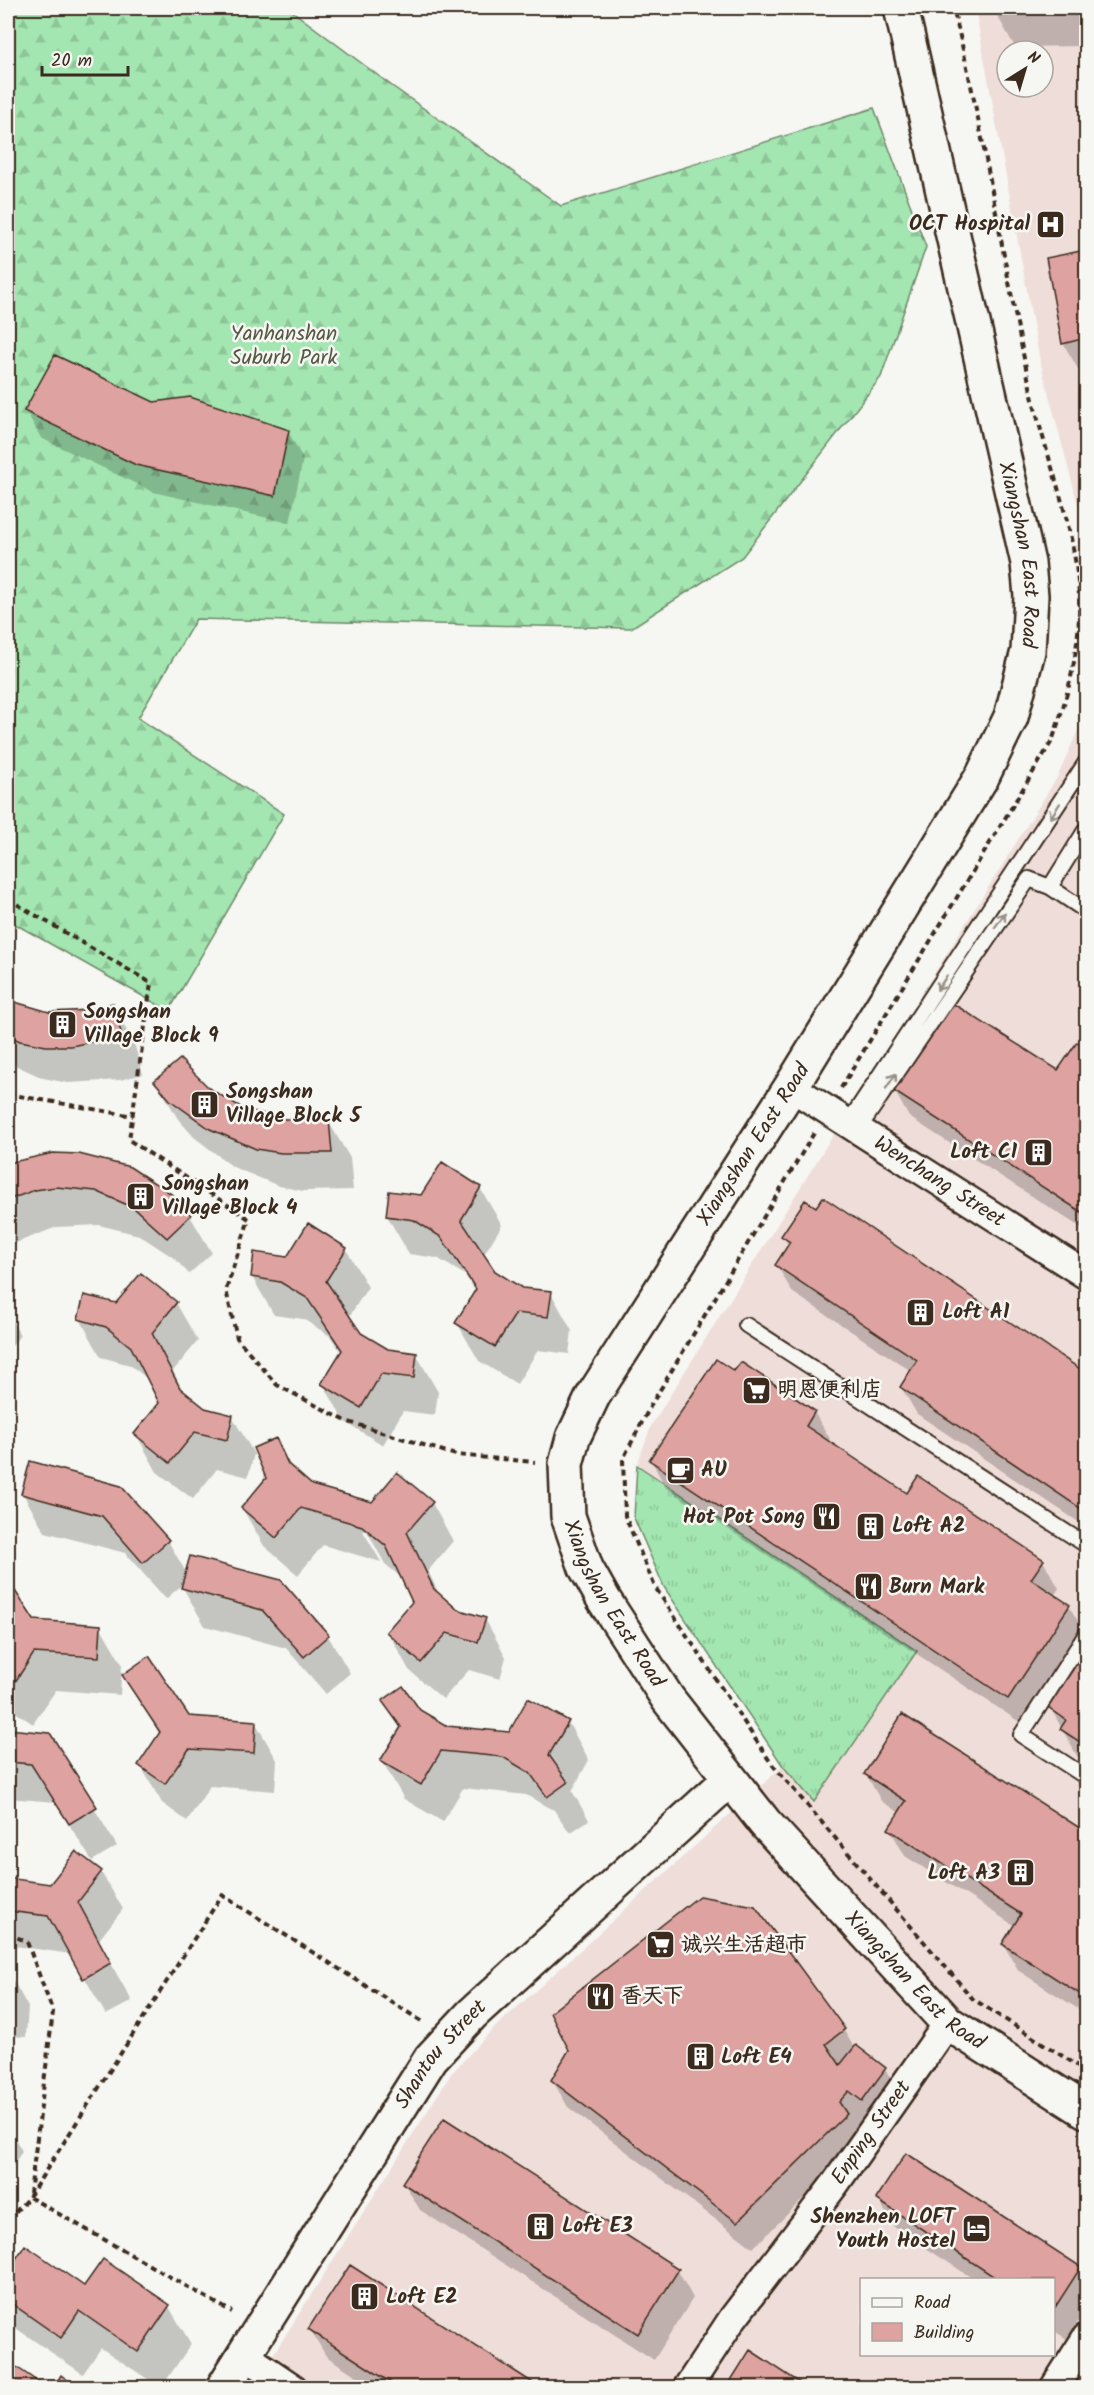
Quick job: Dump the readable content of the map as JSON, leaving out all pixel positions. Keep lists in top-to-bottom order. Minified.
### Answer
{"streets":{"street":["Xiangshan East Road","Wenchang Street","Shantou Street","Enping Street"]},"crossings":[["Xiangshan East Road","Wenchang Street"],["Xiangshan East Road","Shantou Street"],["Xiangshan East Road","Enping Street"]],"parks":["Yanhanshan Suburb Park"],"places":{"hospital":["OCT Hospital"],"building":["Songshan Village Block 9","Songshan Village Block 5","Loft C1","Songshan Village Block 4","Loft A1","Loft A2","Loft A3","Loft E4","Loft E3","Loft E2"],"supermarket":["明恩便利店","诚兴生活超市"],"cafe":["AU"],"restaurant":["Hot Pot Song","Burn Mark","香天下"],"hotel":["Shenzhen LOFT Youth Hostel"]},"legend":["Road","Building"],"scale_bar":"20 m","north":"top right"}
